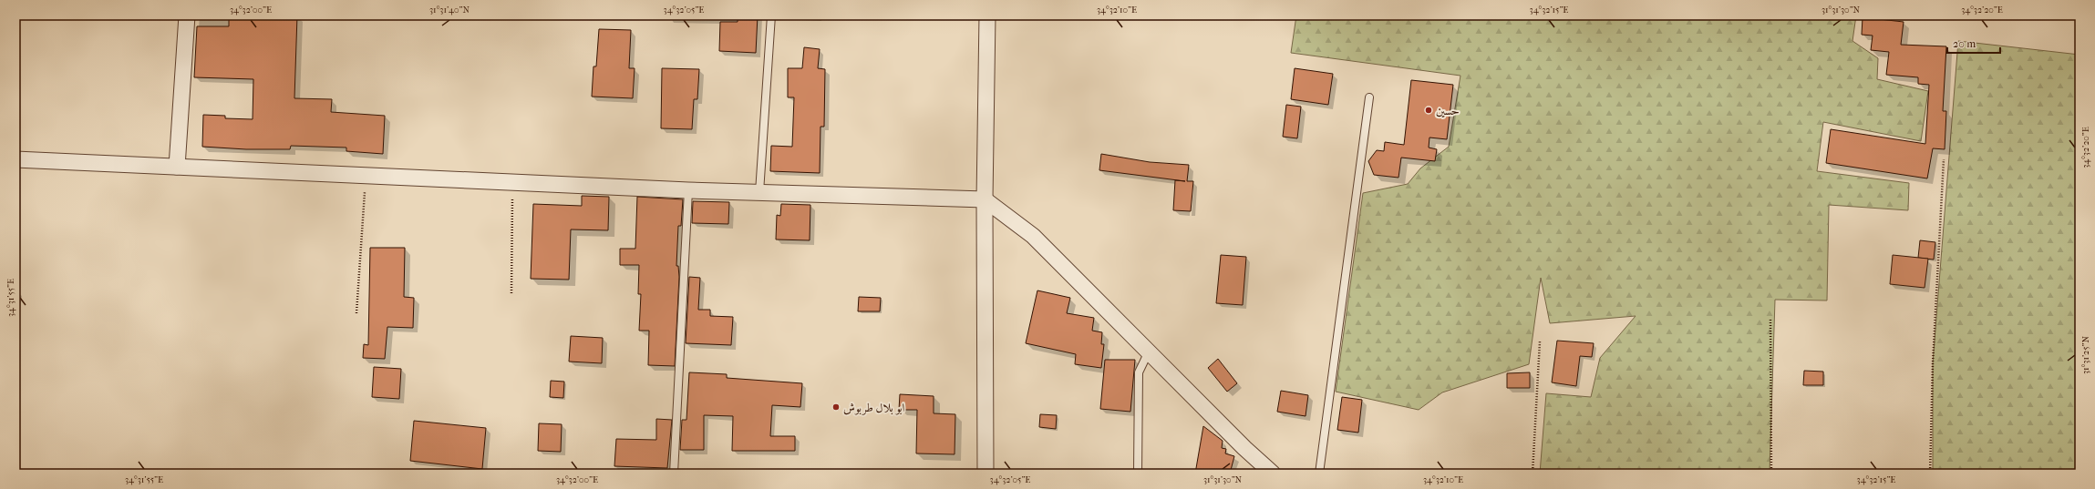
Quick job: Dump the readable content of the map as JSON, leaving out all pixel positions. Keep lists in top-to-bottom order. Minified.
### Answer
{"places":["حسين","ابو بلال طربوش"],"scale_bar":"20 m","coordinates":["34°32'00\"E","31°31'40\"N","34°32'05\"E","34°32'10\"E","34°32'15\"E","31°31'30\"N","34°32'20\"E","34°31'55\"E","31°31'25\"N"]}
